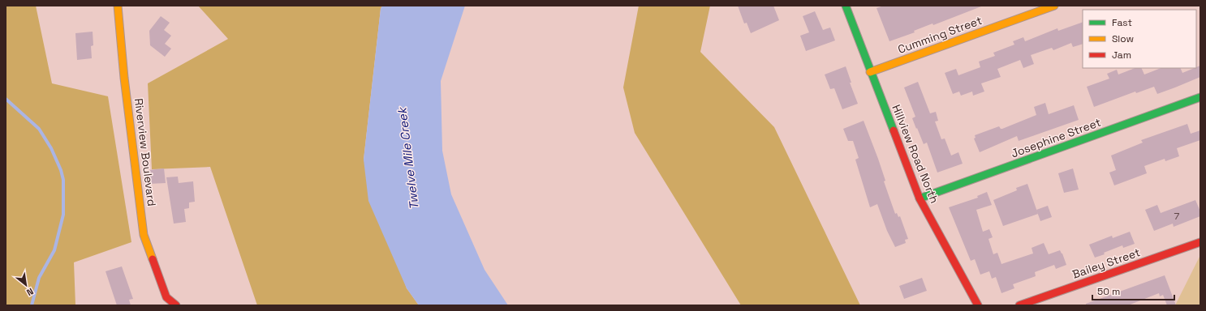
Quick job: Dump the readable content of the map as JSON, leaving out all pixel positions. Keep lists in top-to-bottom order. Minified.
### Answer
{"streets":{"street":["Cumming Street","Josephine Street","Riverview Boulevard","Hillview Road North","Bailey Street"]},"crossings":[["Cumming Street","Hillview Road North"],["Josephine Street","Hillview Road North"]],"water":["Twelve Mile Creek"],"house_numbers":["7"],"legend":["Fast","Slow","Jam"],"scale_bar":"50 m","north":"bottom right"}
